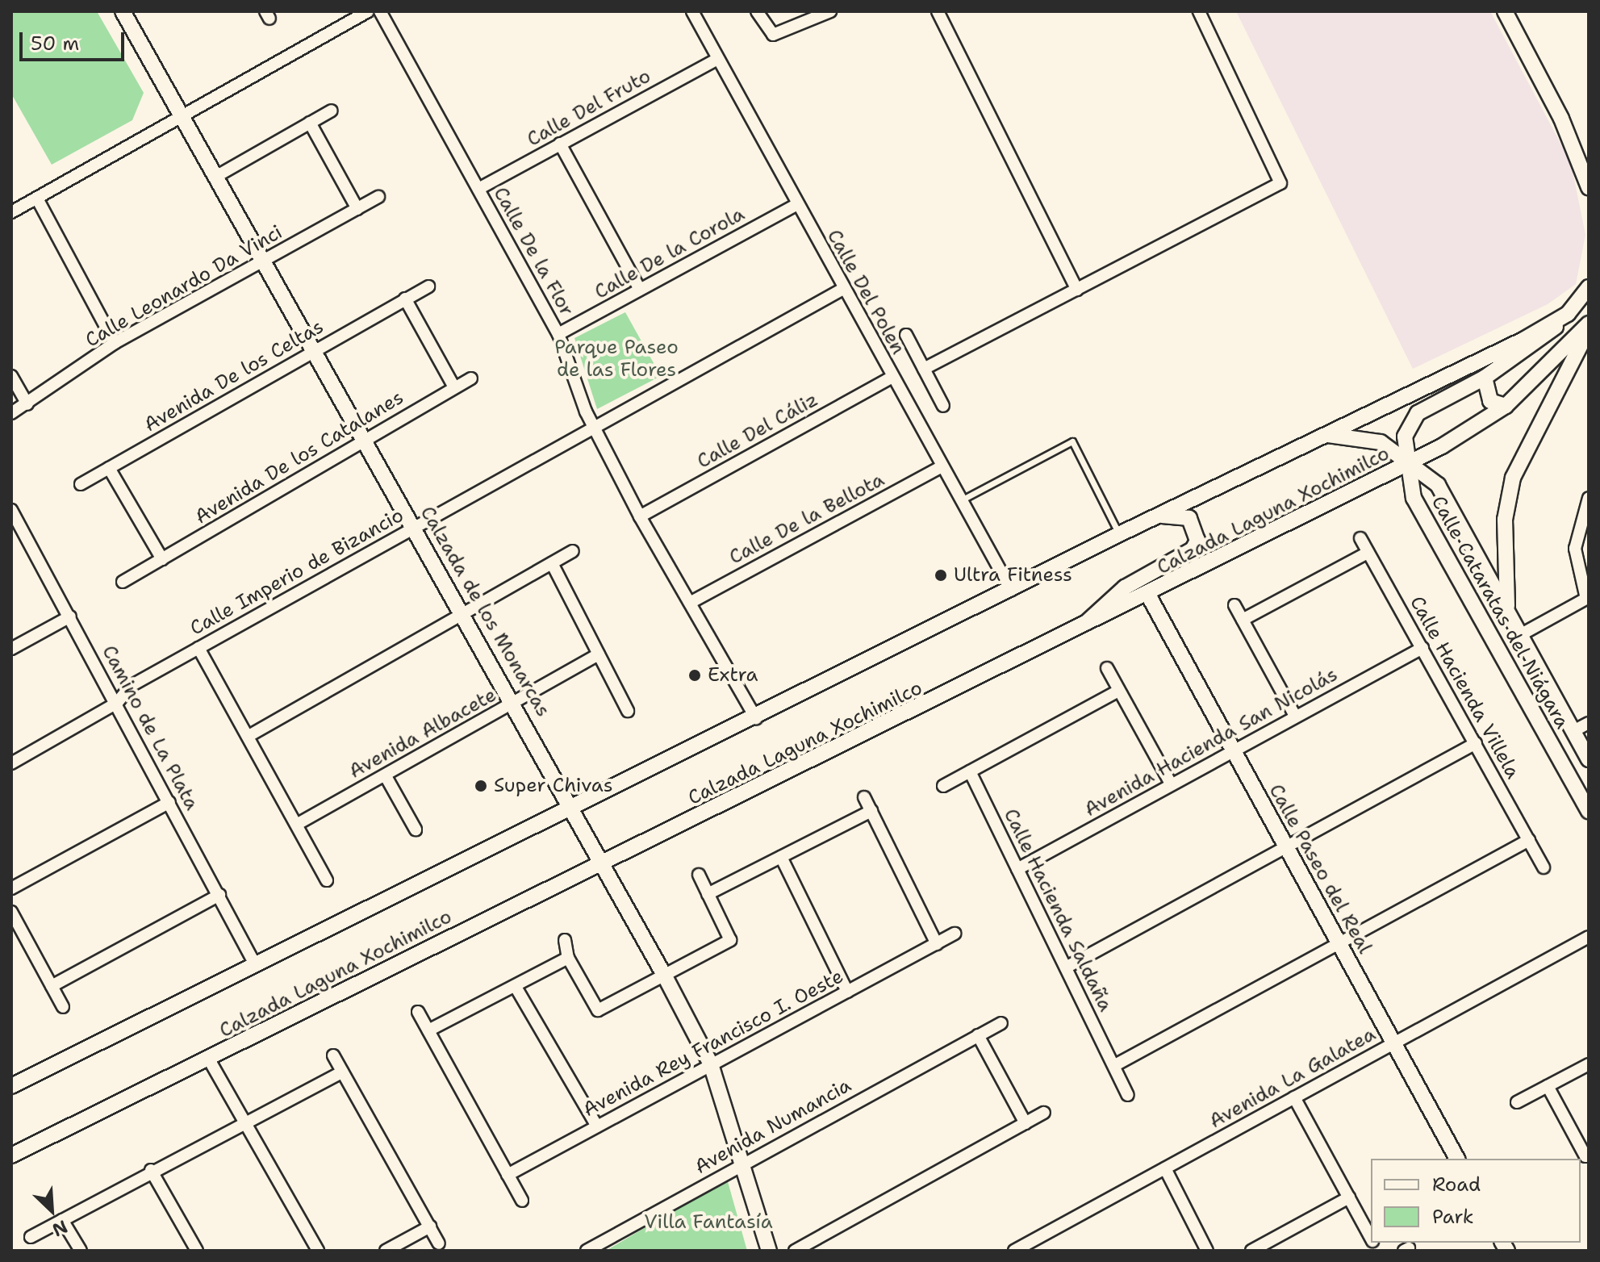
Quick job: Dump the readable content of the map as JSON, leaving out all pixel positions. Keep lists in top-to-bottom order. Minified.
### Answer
{"streets":{"main road":["Calzada Laguna Xochimilco","Calzada de los Monarcas","Calle Cataratas del Niágara","Calle Paseo del Real"],"street":["Calle Del Fruto","Calle De la Flor","Calle De la Corola","Calle Leonardo Da Vinci","Calle Del Polen","Avenida De los Celtas","Calle Del Cáliz","Avenida De los Catalanes","Calle De la Bellota","Calle Imperio de Bizancio","Calle Hacienda Villela","Camino de La Plata","Avenida Albacete","Avenida Hacienda San Nicolás","Calle Hacienda Saldaña","Avenida Rey Francisco I. Oeste","Avenida La Galatea","Avenida Numancia"]},"crossings":[["Calle Del Fruto","Calle De la Flor"],["Calle Del Fruto","Calle Del Polen"],["Calle De la Flor","Calle De la Corola"],["Calle De la Flor","Calle Del Cáliz"],["Calle De la Flor","Calle De la Bellota"],["Calle De la Flor","Calle Imperio de Bizancio"],["Calle De la Corola","Calle Del Polen"],["Calle Leonardo Da Vinci","Calzada de los Monarcas"],["Calle Del Polen","Calle Del Cáliz"],["Calle Del Polen","Calle De la Bellota"],["Calle Del Polen","Calle Imperio de Bizancio"],["Avenida De los Celtas","Calzada de los Monarcas"],["Avenida De los Catalanes","Calzada de los Monarcas"],["Calzada Laguna Xochimilco","Calzada de los Monarcas"],["Calzada Laguna Xochimilco","Calle Cataratas del Niágara"],["Calzada Laguna Xochimilco","Calle Paseo del Real"],["Calle Imperio de Bizancio","Calzada de los Monarcas"],["Calle Imperio de Bizancio","Camino de La Plata"],["Calzada de los Monarcas","Avenida Albacete"],["Calzada de los Monarcas","Avenida Rey Francisco I. Oeste"],["Calzada de los Monarcas","Avenida Numancia"],["Calle Hacienda Villela","Avenida Hacienda San Nicolás"],["Avenida Hacienda San Nicolás","Calle Paseo del Real"],["Avenida Hacienda San Nicolás","Calle Hacienda Saldaña"],["Calle Paseo del Real","Avenida La Galatea"]],"parks":["Parque Paseo de las Flores","Villa Fantasía"],"places":["Ultra Fitness","Extra","Super Chivas"],"legend":["Road","Park"],"scale_bar":"50 m","north":"bottom right"}
